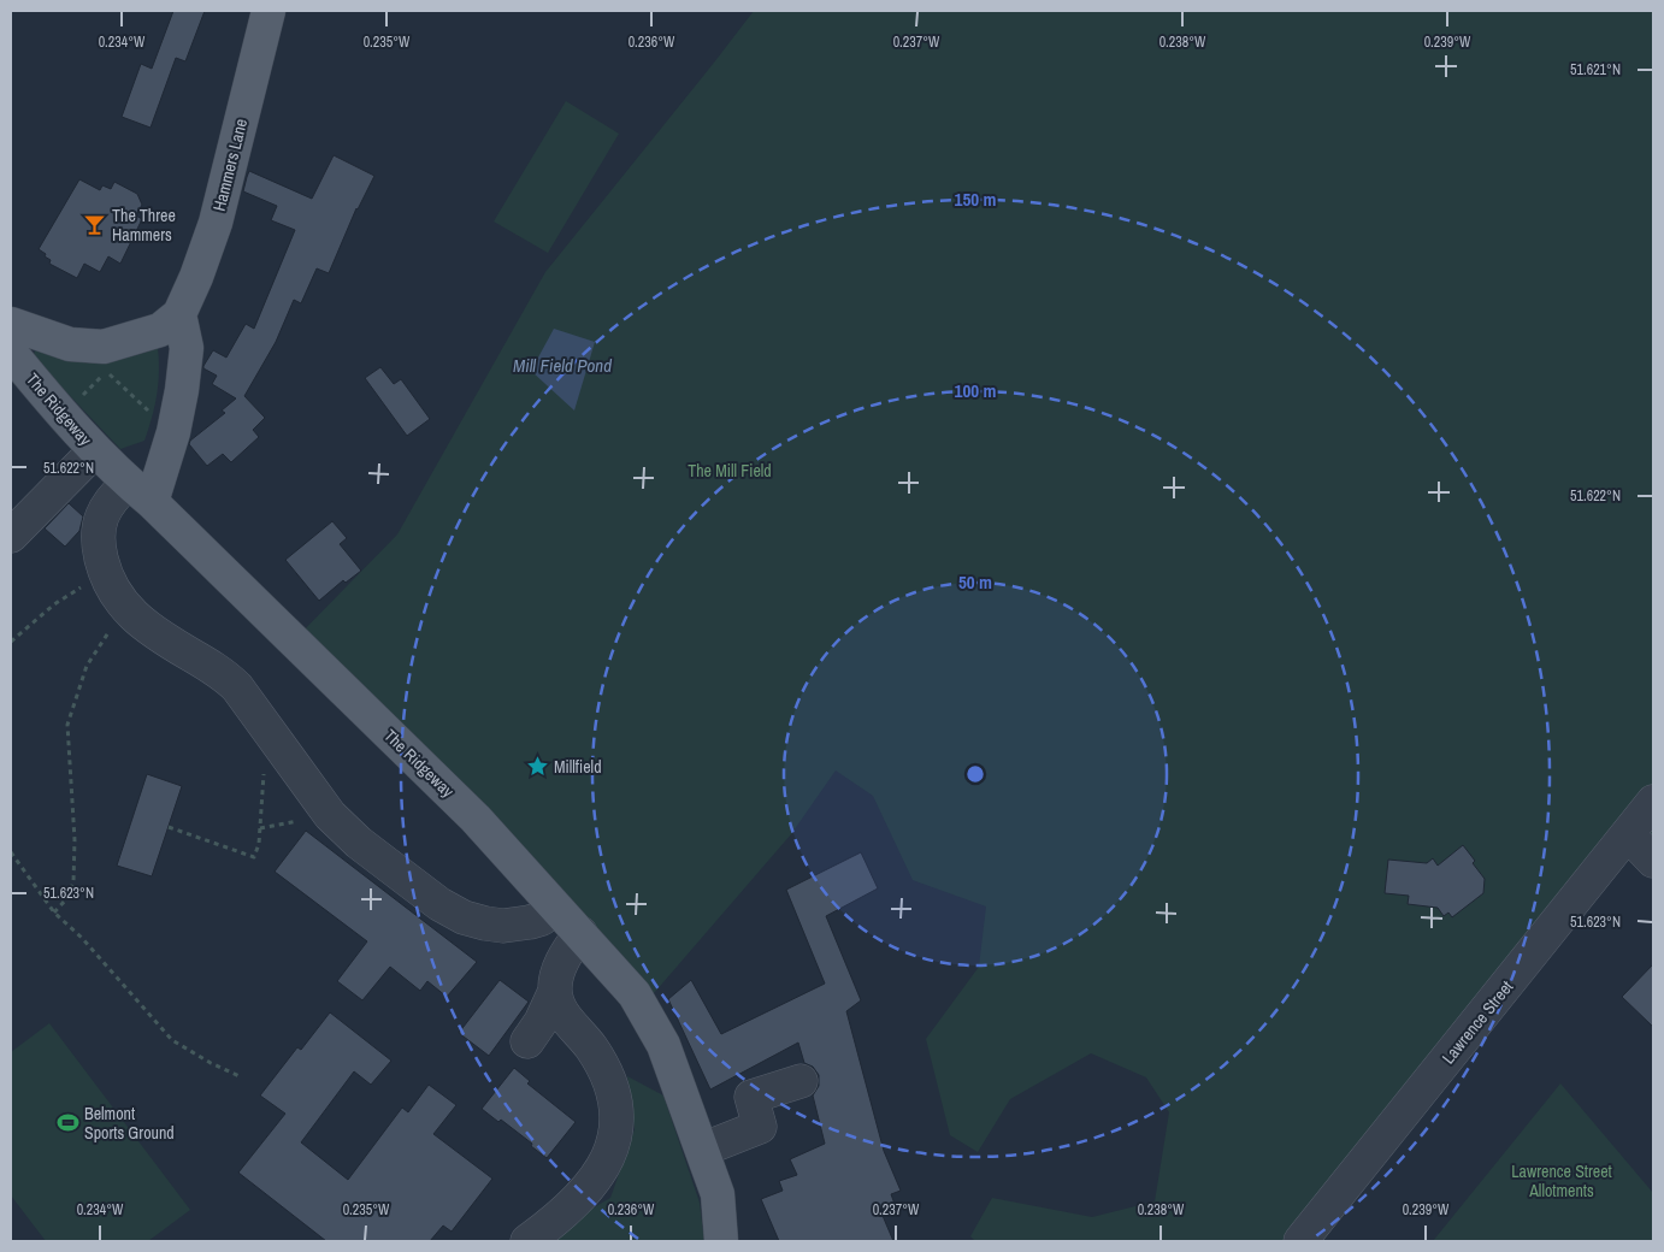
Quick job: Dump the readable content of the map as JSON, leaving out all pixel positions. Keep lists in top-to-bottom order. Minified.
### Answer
{"streets":{"main road":["Hammers Lane","The Ridgeway"],"street":["Lawrence Street"]},"water":["Mill Field Pond"],"parks":["The Mill Field","Lawrence Street Allotments"],"places":{"bar":["The Three Hammers"],"place":["Millfield"],"sports":["Belmont Sports Ground"]},"coordinates":["0.234°W","0.235°W","0.236°W","0.237°W","0.238°W","0.239°W","51.621°N","51.622°N","51.623°N"],"rings":["150 m","100 m","50 m"]}
